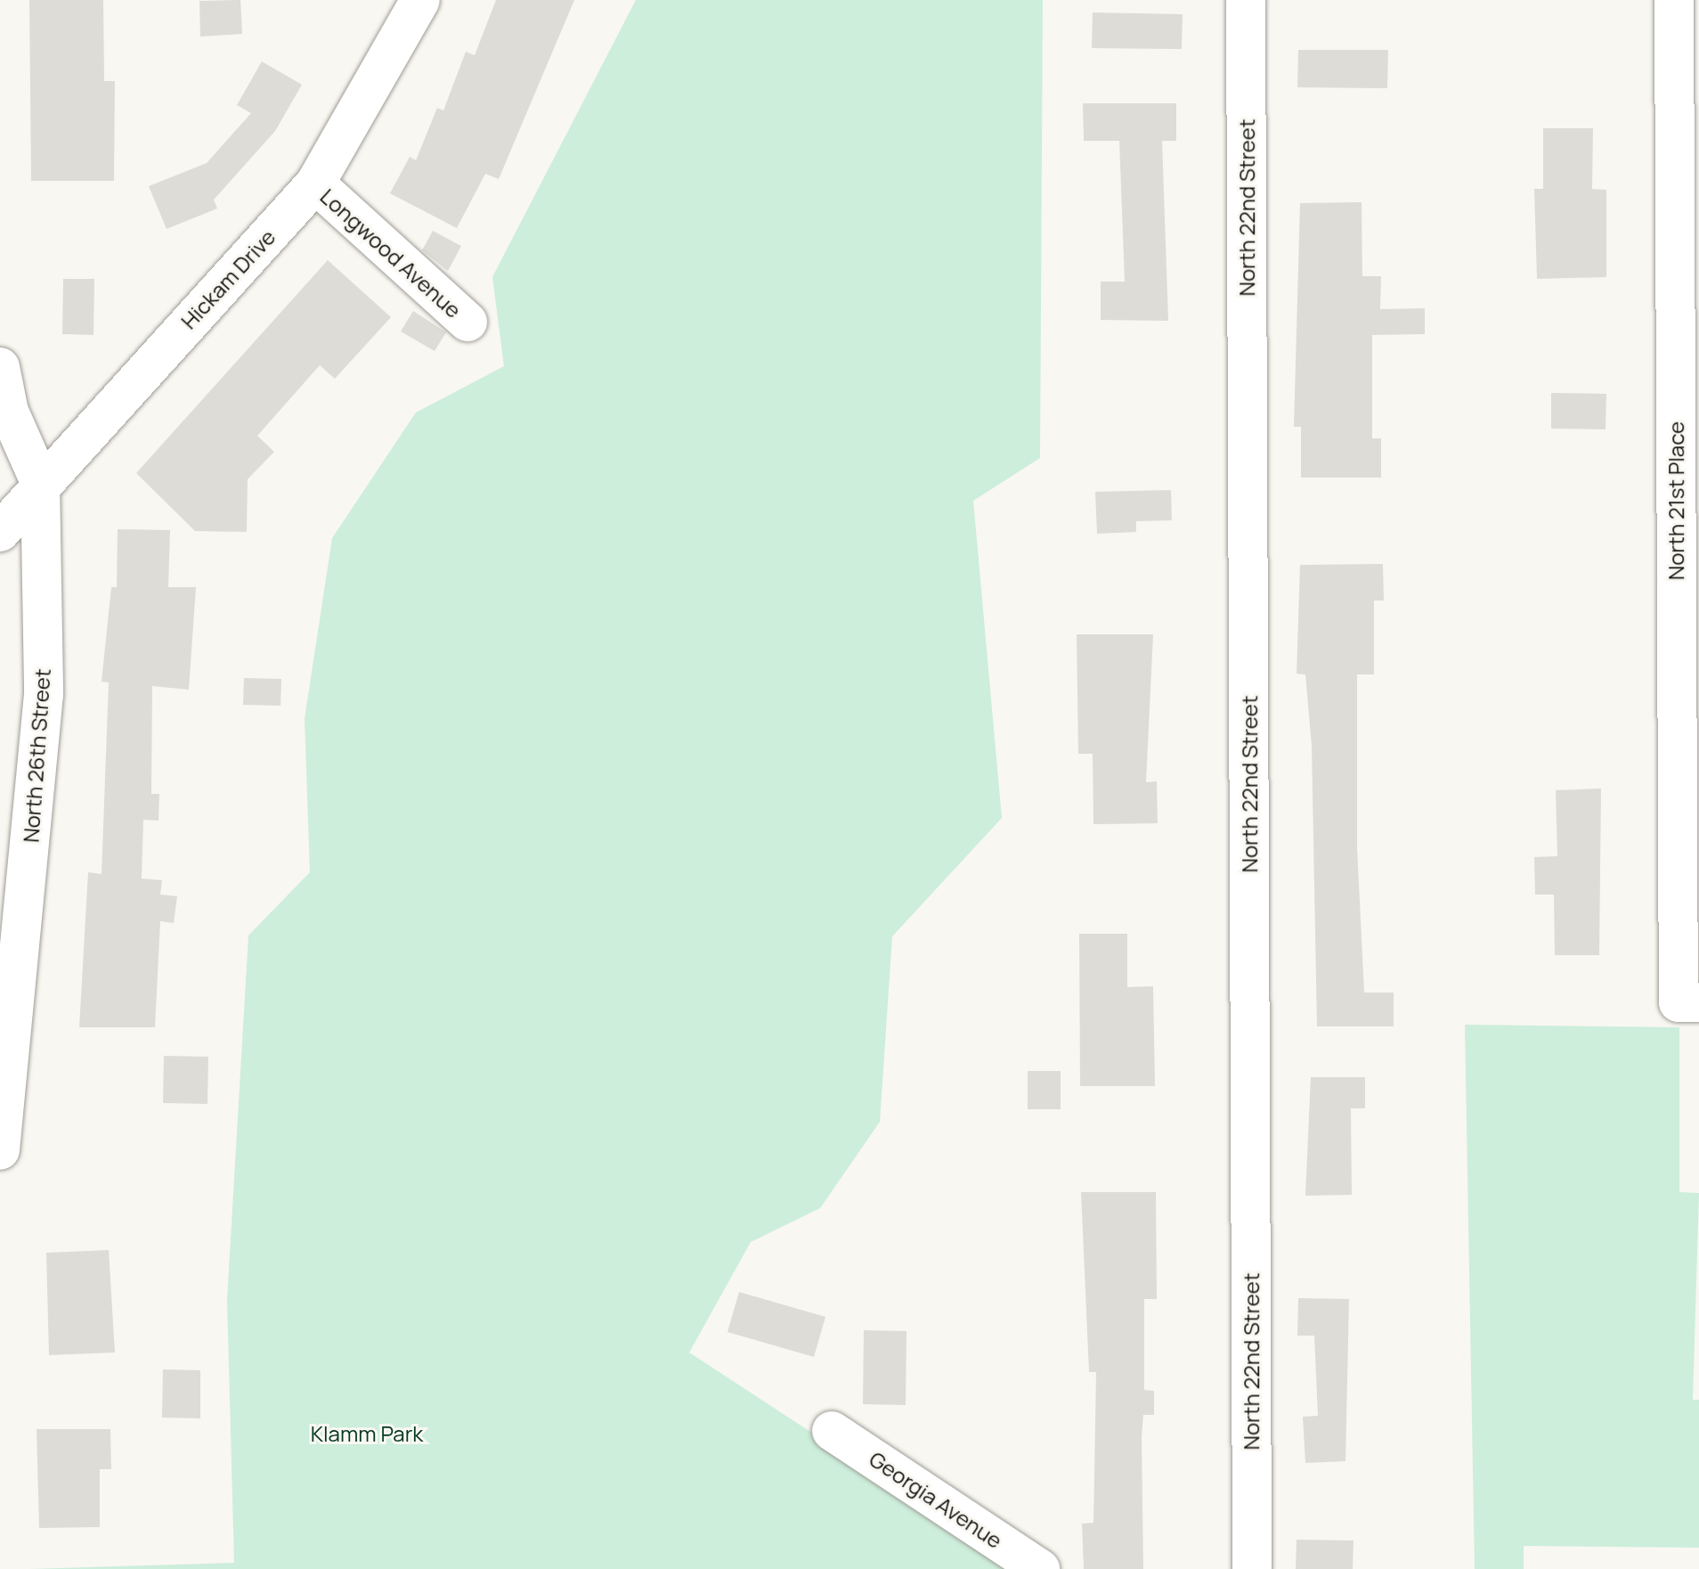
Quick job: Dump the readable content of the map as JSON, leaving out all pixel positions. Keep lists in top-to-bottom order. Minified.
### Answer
{"streets":{"street":["North 22nd Street","Longwood Avenue","Hickam Drive","North 21st Place","North 26th Street","Georgia Avenue"]},"crossings":[["Longwood Avenue","Hickam Drive"],["Hickam Drive","North 26th Street"]],"parks":["Klamm Park"]}
